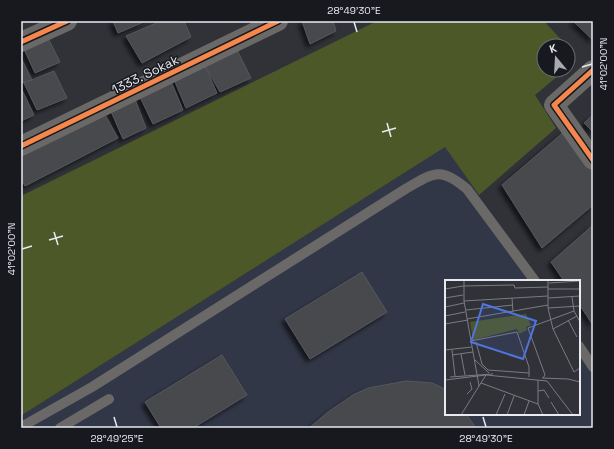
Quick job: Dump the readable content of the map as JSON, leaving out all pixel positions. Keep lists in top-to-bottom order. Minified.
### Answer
{"streets":{"street":["1333. Sokak"]},"north":"top","coordinates":["28°49'30\"E","41°02'00\"N","28°49'25\"E"]}
